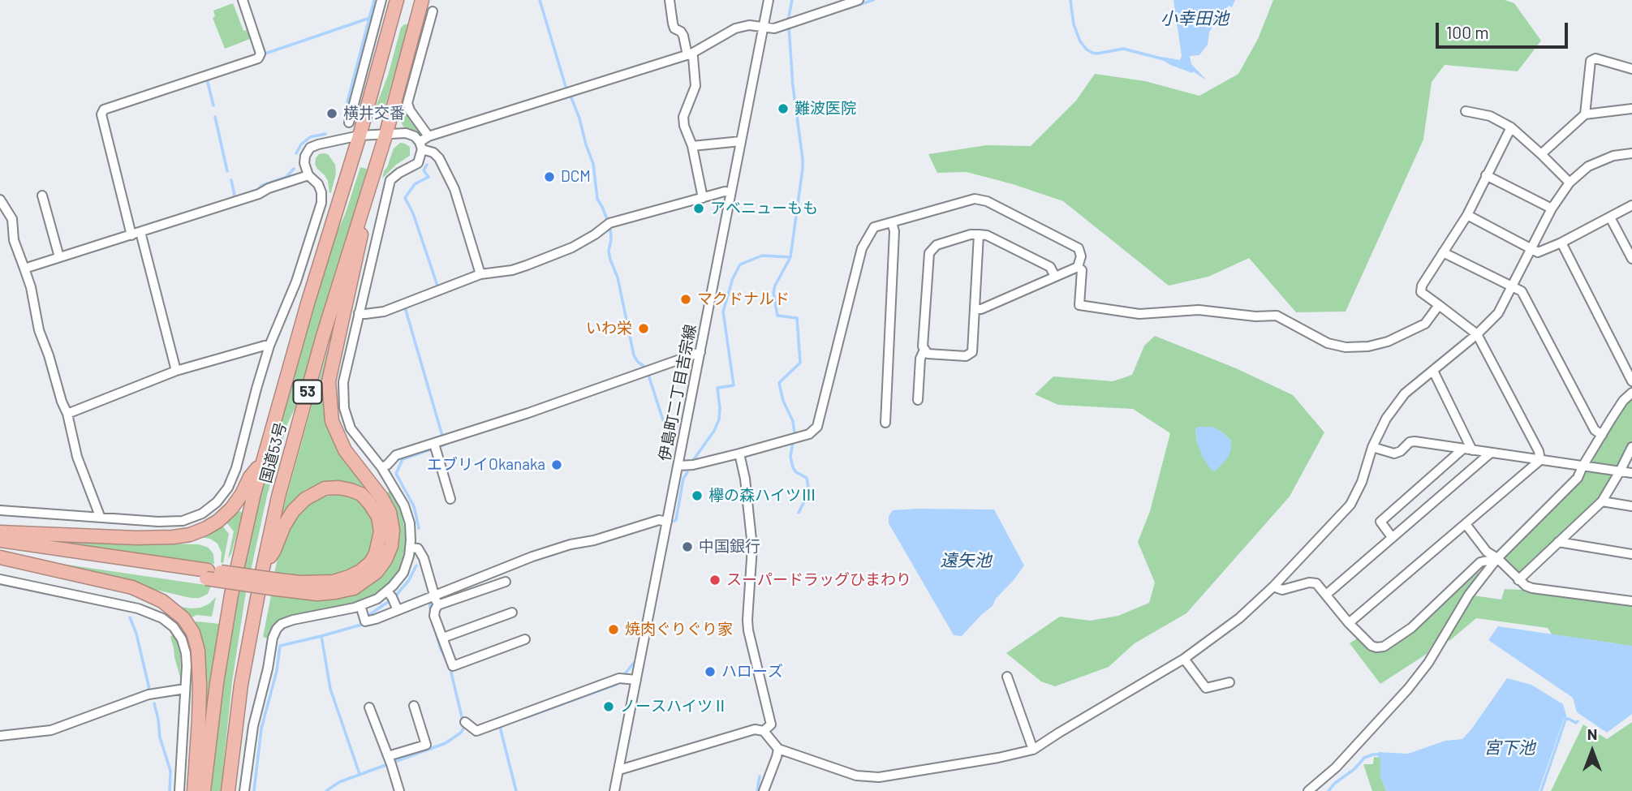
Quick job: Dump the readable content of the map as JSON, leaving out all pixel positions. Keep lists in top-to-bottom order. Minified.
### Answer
{"streets":{"highway":["53","国道53号"],"street":["伊島町二丁目吉宗線"]},"water":["小幸田池","遠矢池","宮下池"],"places":["難波医院","横井交番","DCM","アベニューもも","マクドナルド","いわ栄","エブリイOkanaka","欅の森ハイツⅢ","中国銀行","スーパードラッグひまわり","焼肉ぐりぐり家","ハローズ","ノースハイツⅡ"],"scale_bar":"100 m","north":"top"}
